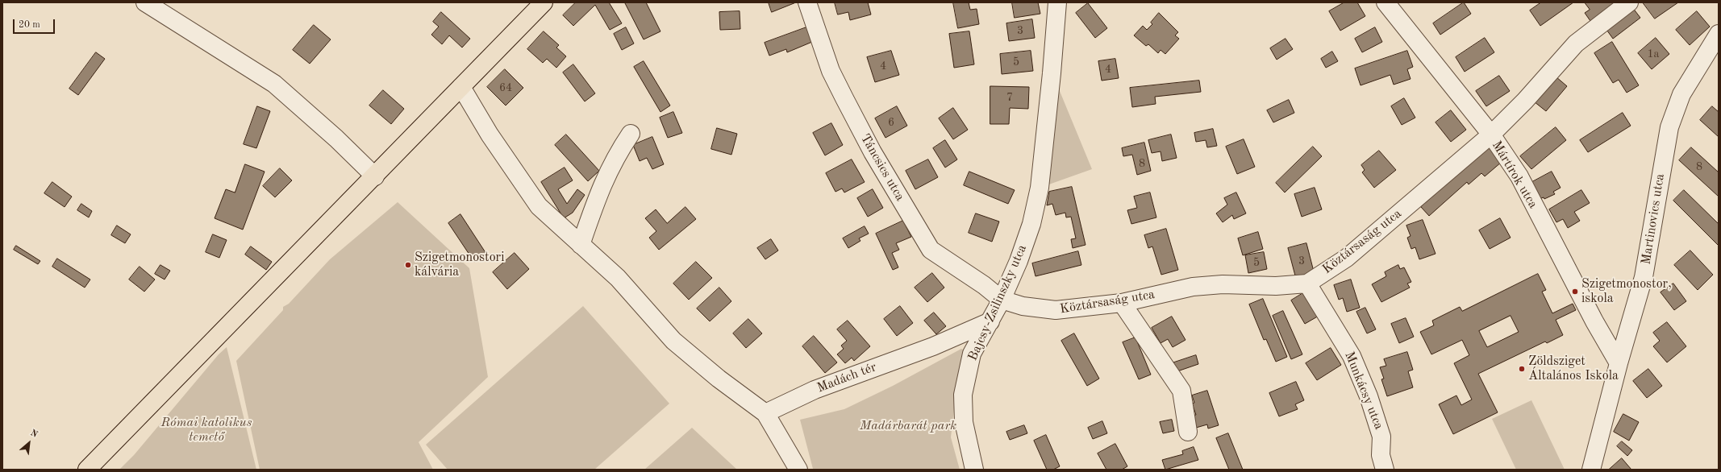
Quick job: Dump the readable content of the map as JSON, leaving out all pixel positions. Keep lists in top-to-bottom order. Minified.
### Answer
{"streets":{"street":["Táncsics utca","Mártírok utca","Martinovics utca","Köztársaság utca","Bajcsy-Zsilinszky utca","Madách tér","Munkácsy utca"]},"crossings":[["Táncsics utca","Köztársaság utca"],["Táncsics utca","Bajcsy-Zsilinszky utca"],["Mártírok utca","Martinovics utca"],["Mártírok utca","Köztársaság utca"],["Köztársaság utca","Bajcsy-Zsilinszky utca"],["Köztársaság utca","Munkácsy utca"],["Bajcsy-Zsilinszky utca","Madách tér"]],"parks":["Római katolikus temető","Madárbarát park"],"places":["Szigetmonostori kálvária","Szigetmonostor, iskola","Zöldsziget Általános Iskola"],"house_numbers":["3","1a","5","4","4","64","7","6","8","8","3","5"],"scale_bar":"20 m","north":"top right"}
